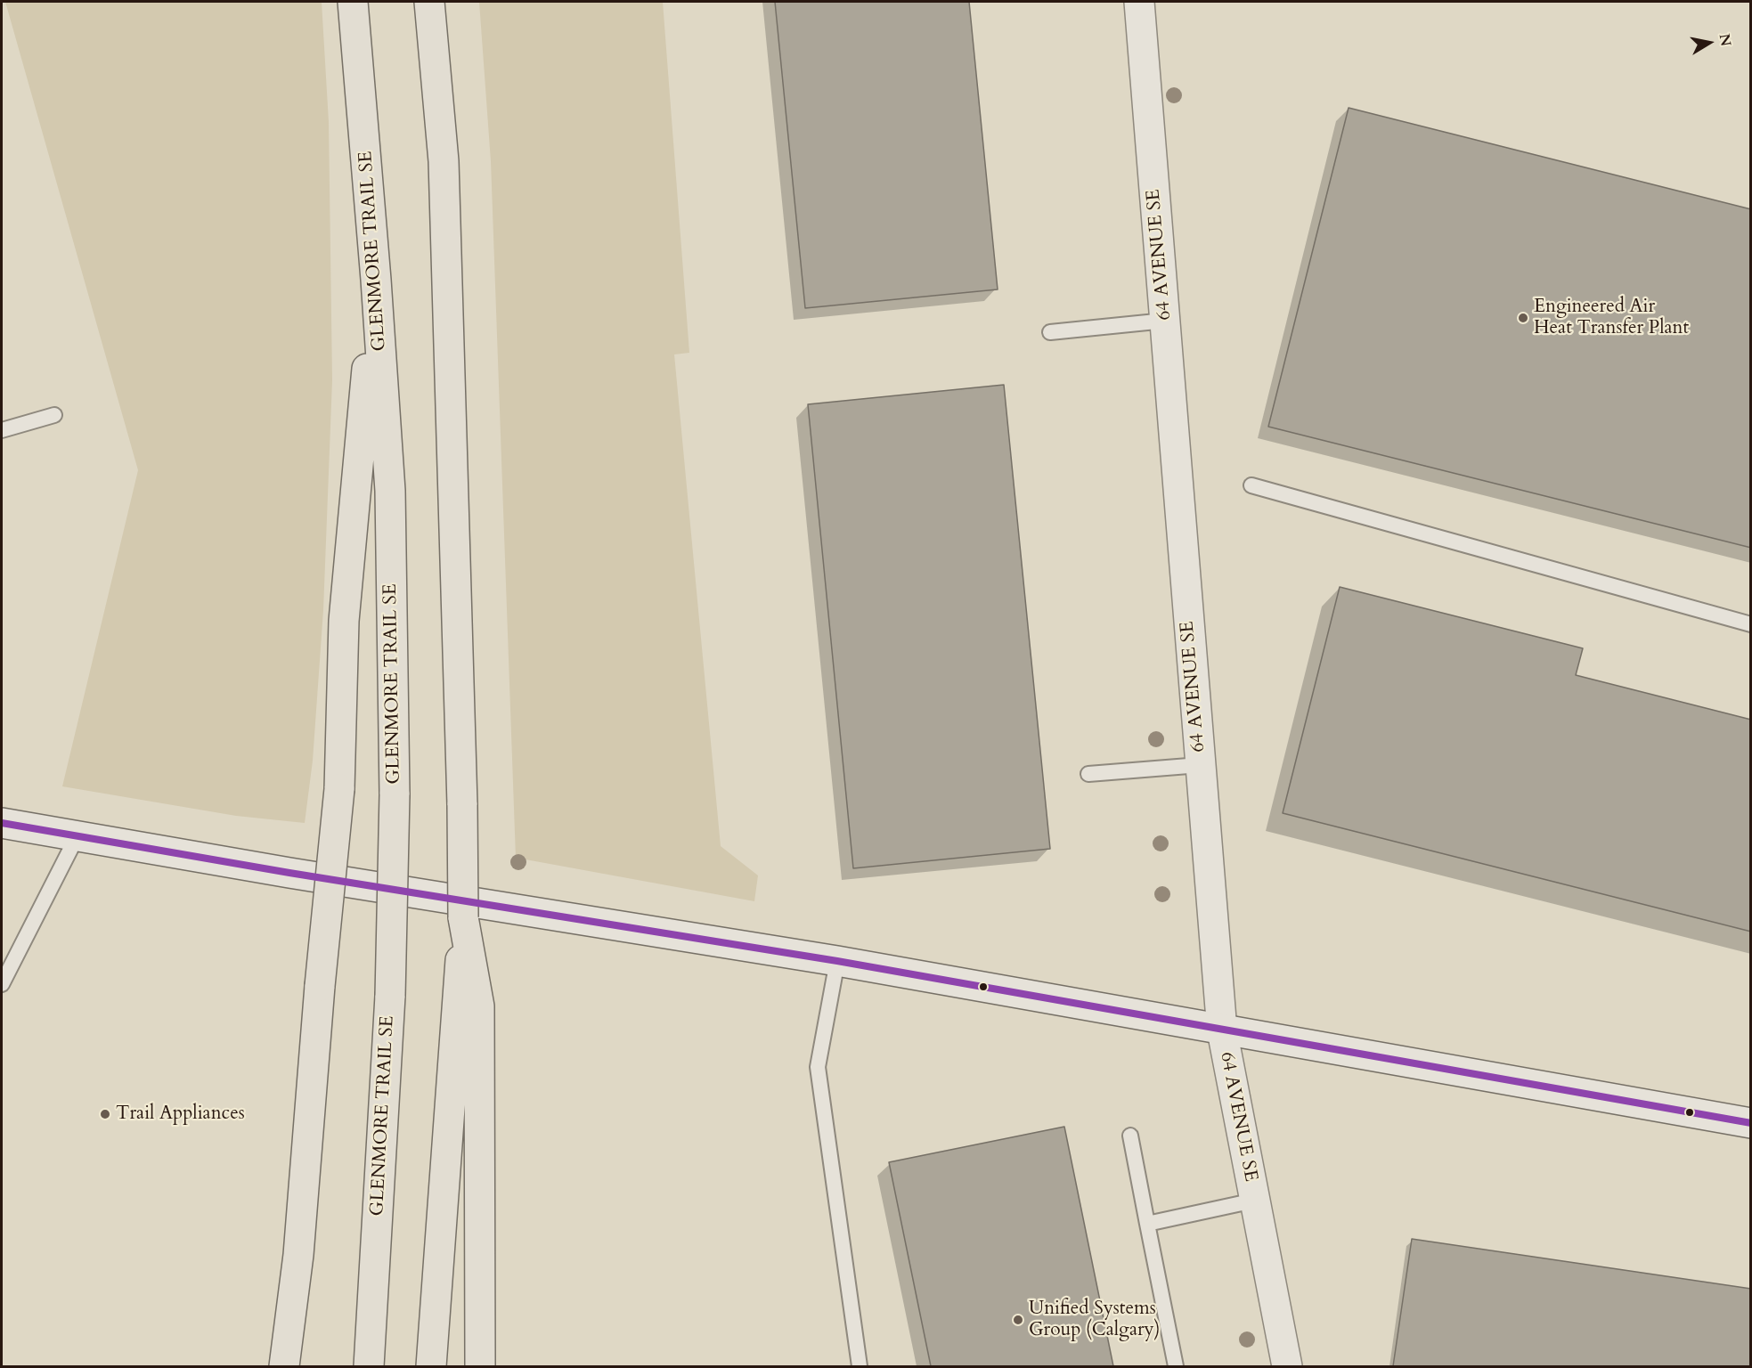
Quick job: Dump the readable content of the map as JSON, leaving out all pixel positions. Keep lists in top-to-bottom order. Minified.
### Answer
{"streets":{"highway":["GLENMORE TRAIL SE"],"street":["64 AVENUE SE"]},"places":["Engineered Air Heat Transfer Plant","Trail Appliances","Unified Systems Group (Calgary)"],"north":"right"}
